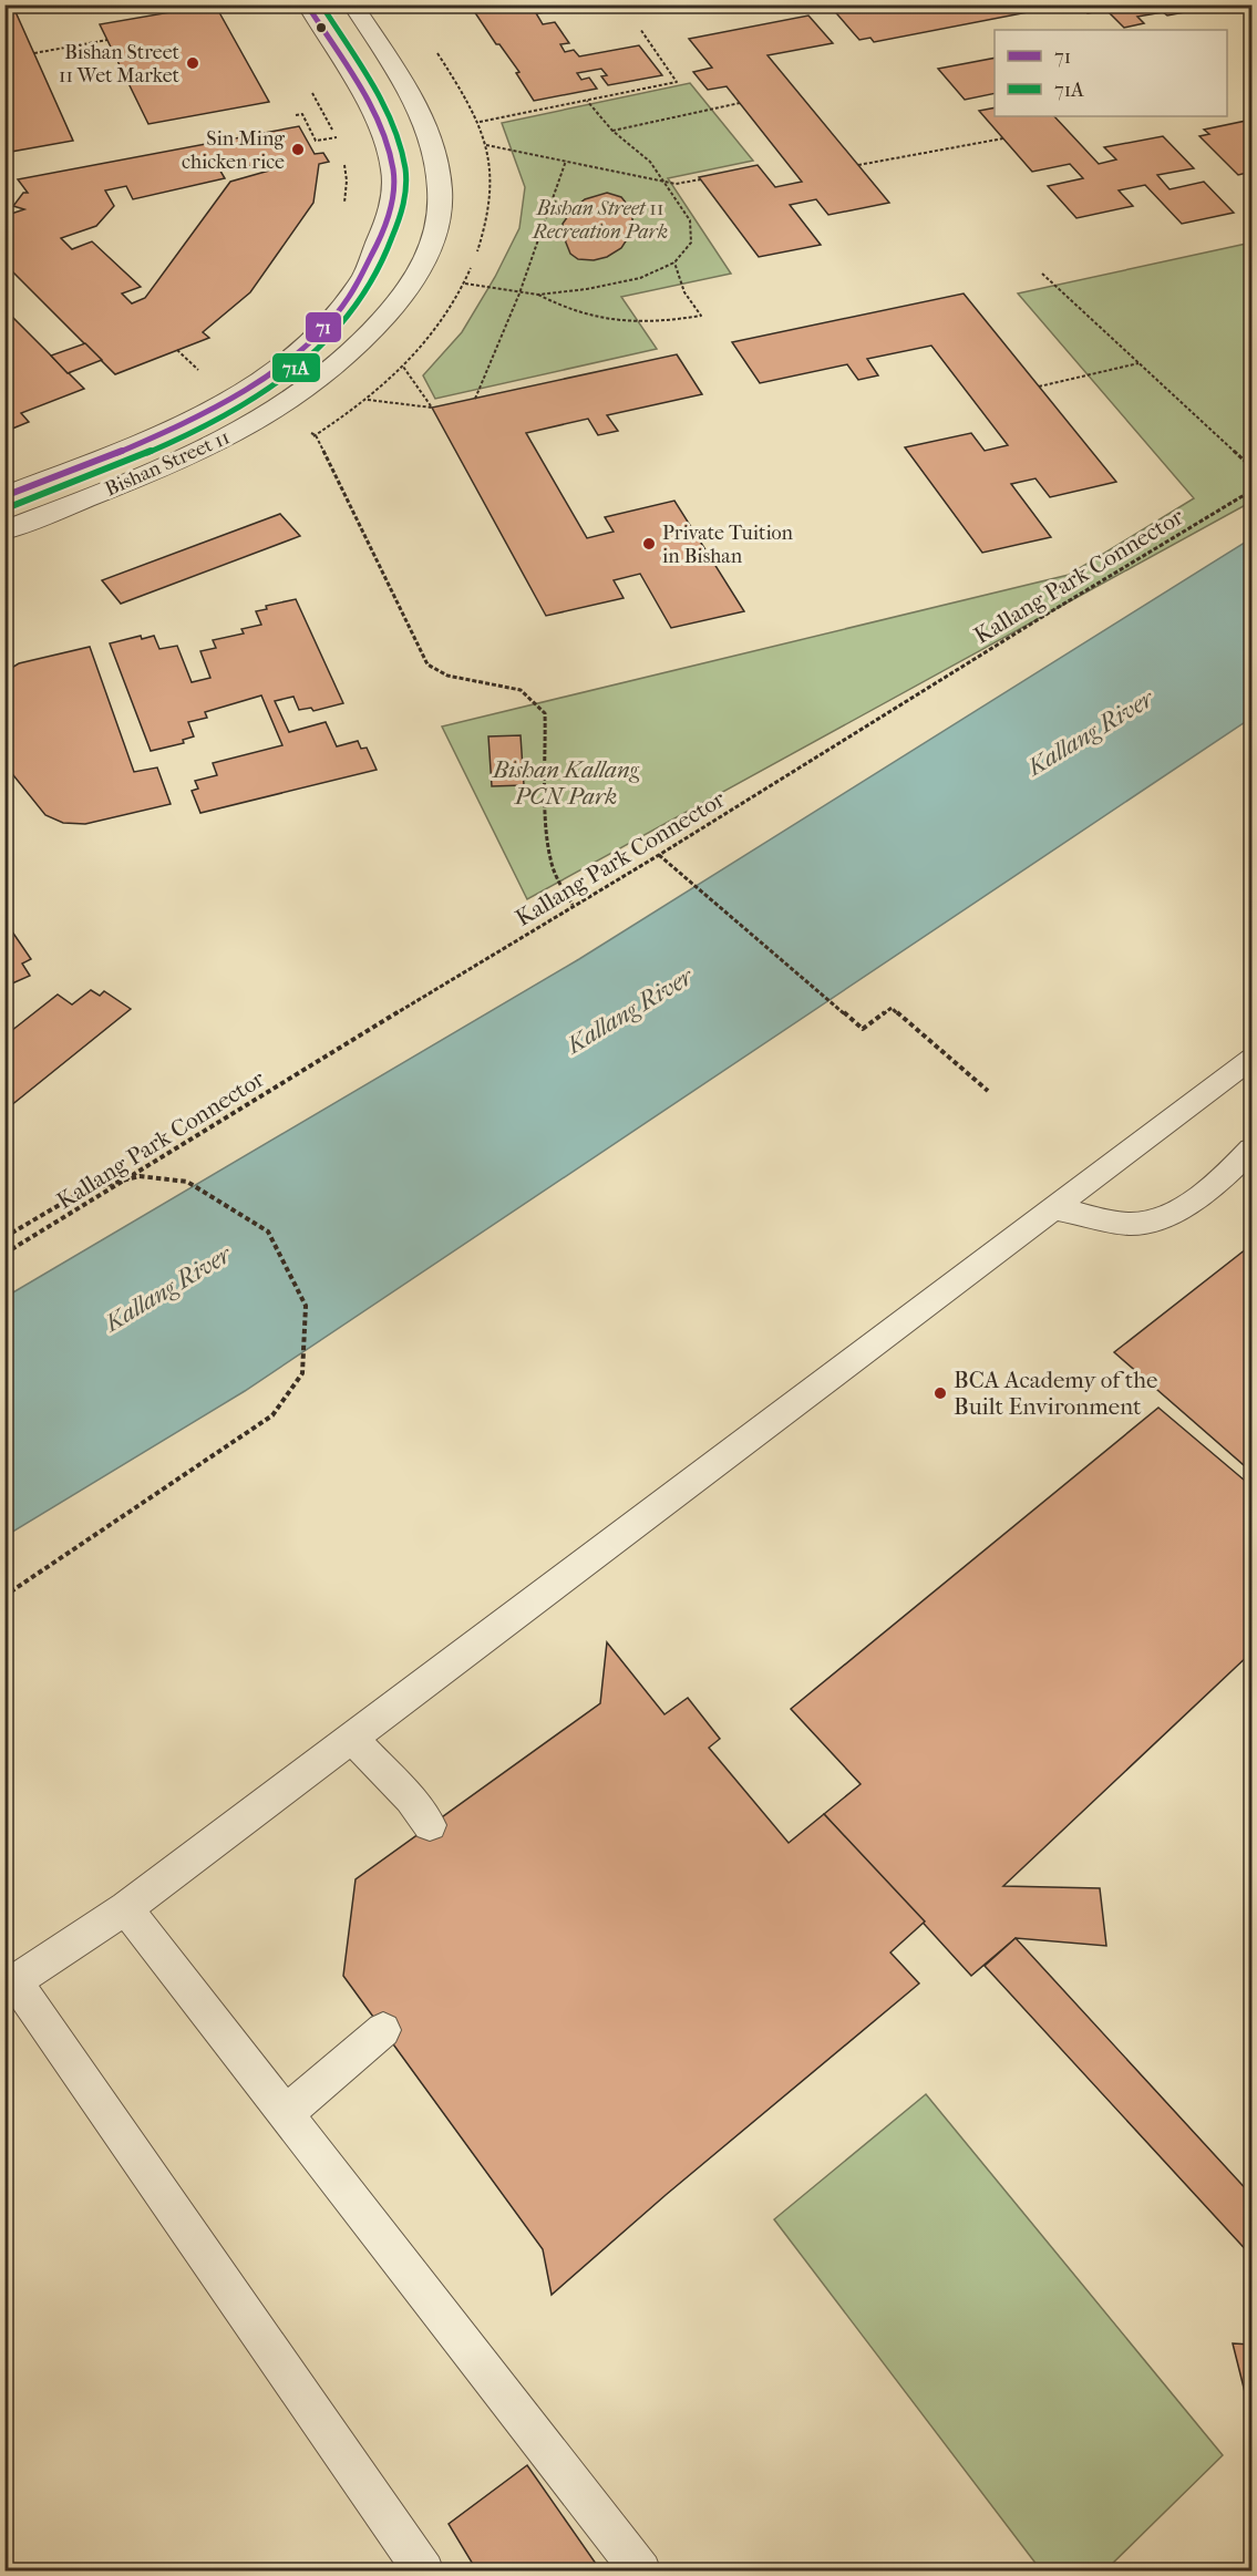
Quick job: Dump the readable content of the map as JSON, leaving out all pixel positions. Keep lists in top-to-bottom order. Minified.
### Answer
{"streets":{"street":["Bishan Street 11"],"path":["Kallang Park Connector"]},"water":["Kallang River"],"parks":["Bishan Street 11 Recreation Park","Bishan Kallang PCN Park"],"places":["Bishan Street 11 Wet Market","Sin Ming chicken rice","Private Tuition in Bishan","BCA Academy of the Built Environment"],"lines":["transit line 71","transit line 71A"],"legend":["71","71A"]}
